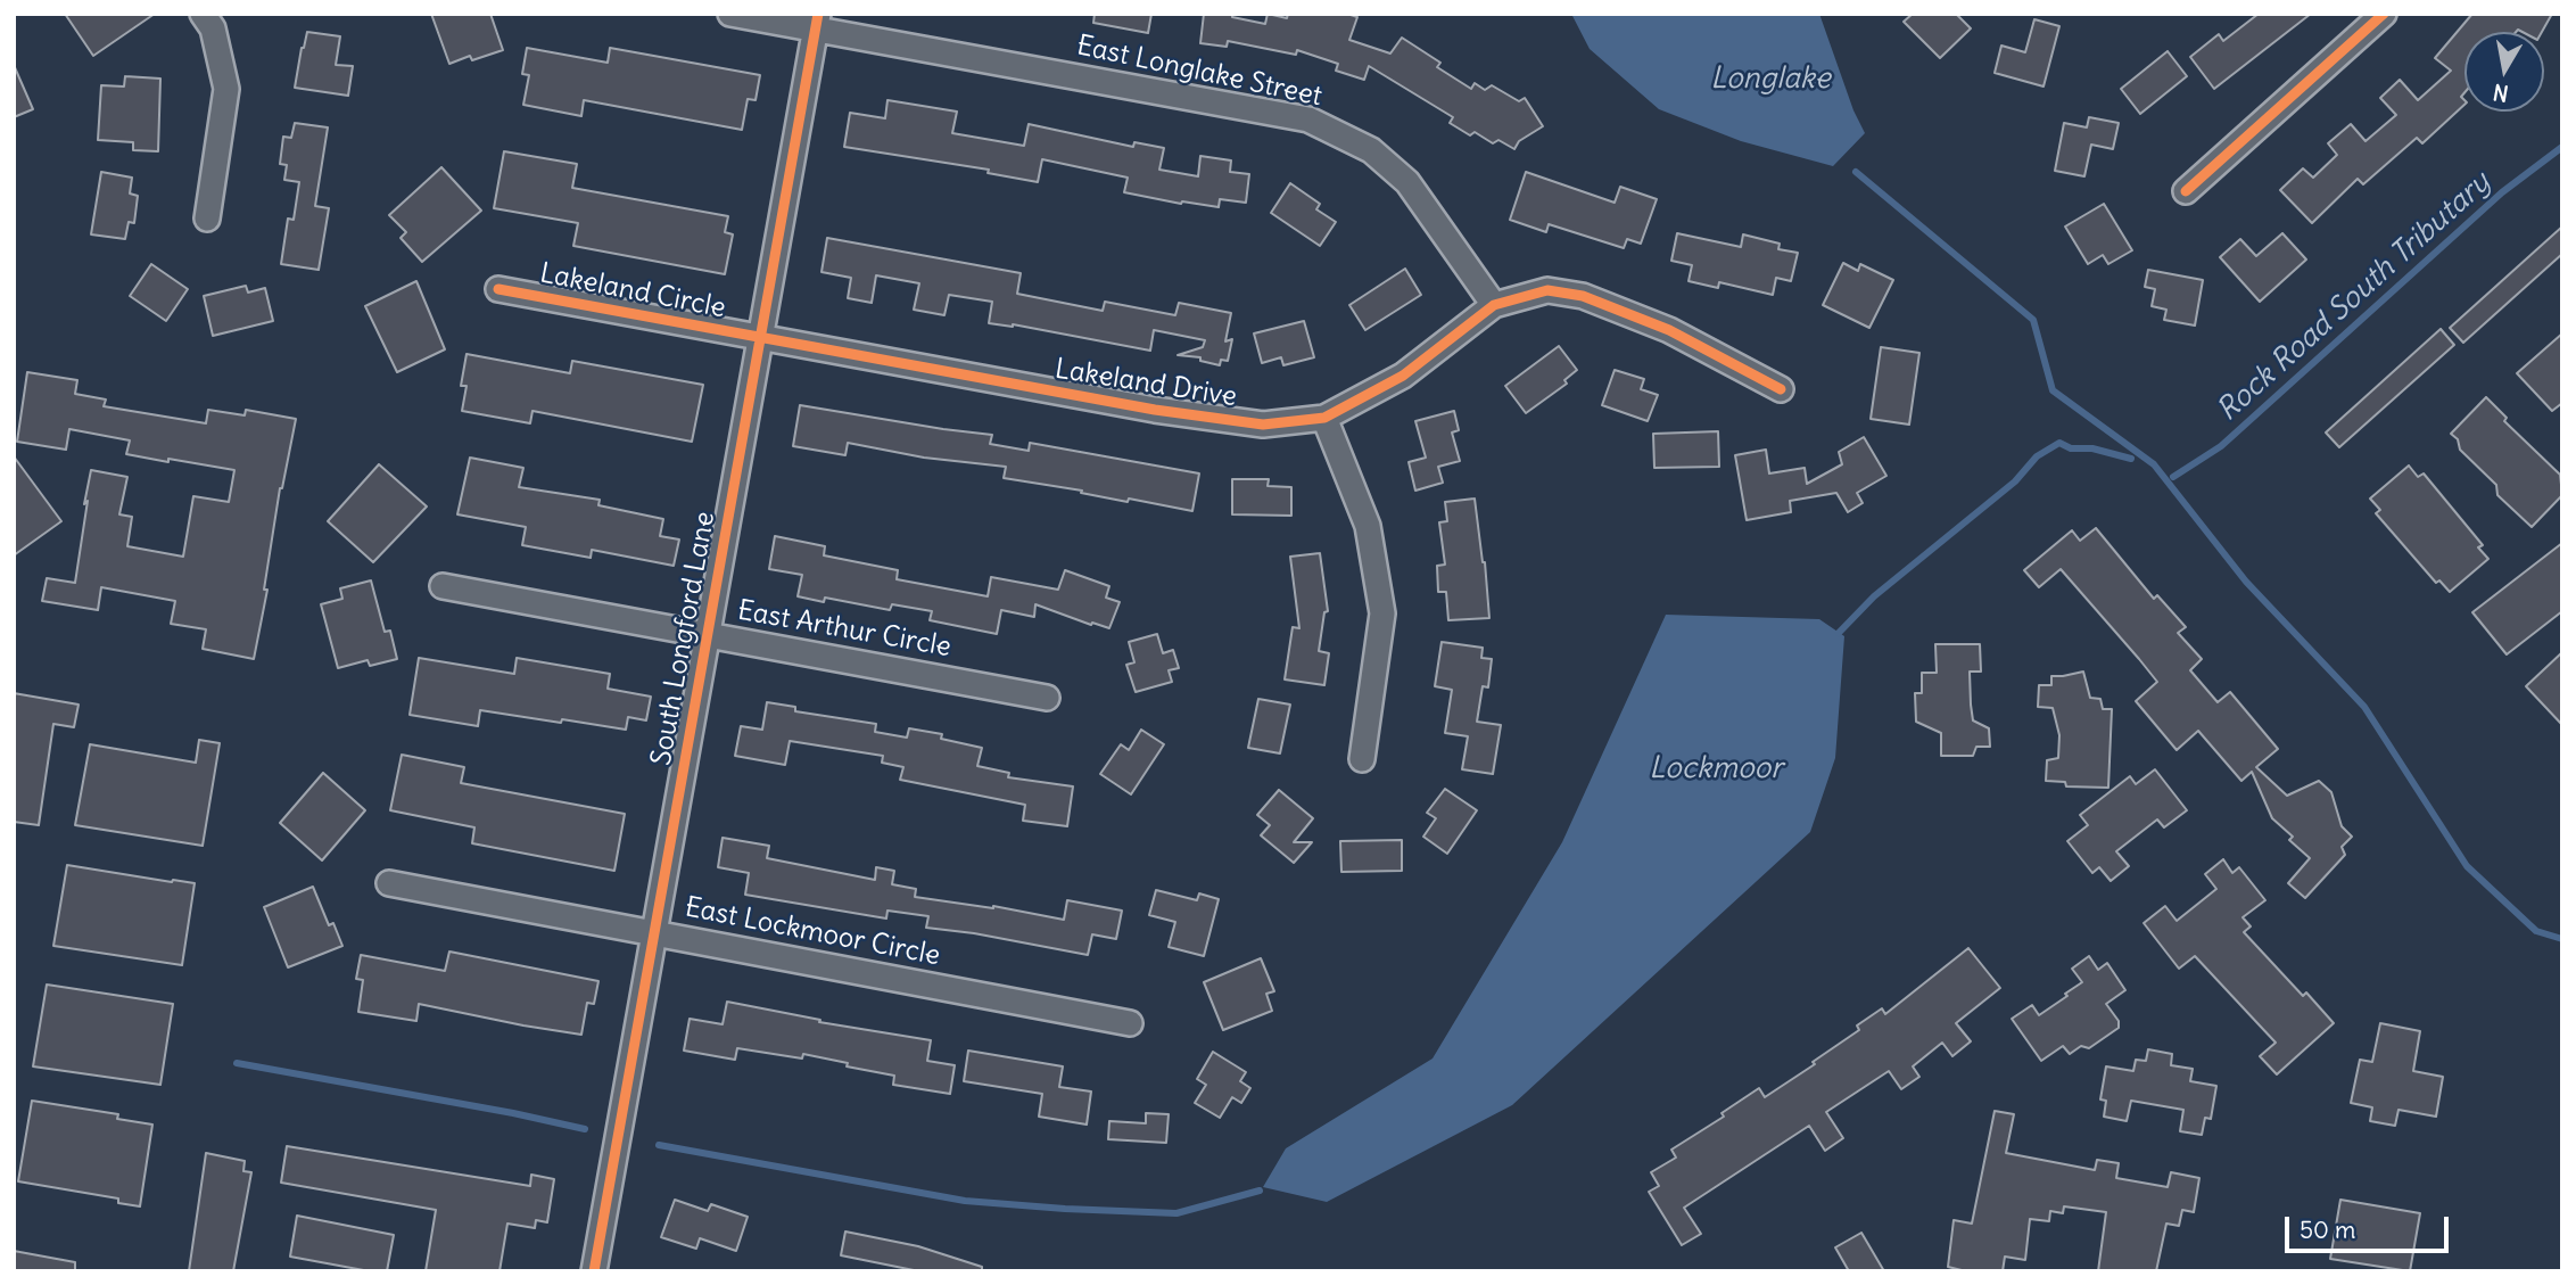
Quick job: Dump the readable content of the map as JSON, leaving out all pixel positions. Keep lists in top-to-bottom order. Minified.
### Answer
{"streets":{"street":["East Longlake Street","Lakeland Circle","Lakeland Drive","East Arthur Circle","South Longford Lane","East Lockmoor Circle"]},"crossings":[["East Longlake Street","Lakeland Drive"],["East Longlake Street","South Longford Lane"],["Lakeland Circle","Lakeland Drive"],["Lakeland Circle","South Longford Lane"],["Lakeland Drive","South Longford Lane"],["East Arthur Circle","South Longford Lane"],["South Longford Lane","East Lockmoor Circle"]],"water":["Longlake","Rock Road South Tributary","Lockmoor"],"scale_bar":"50 m","north":"bottom"}
